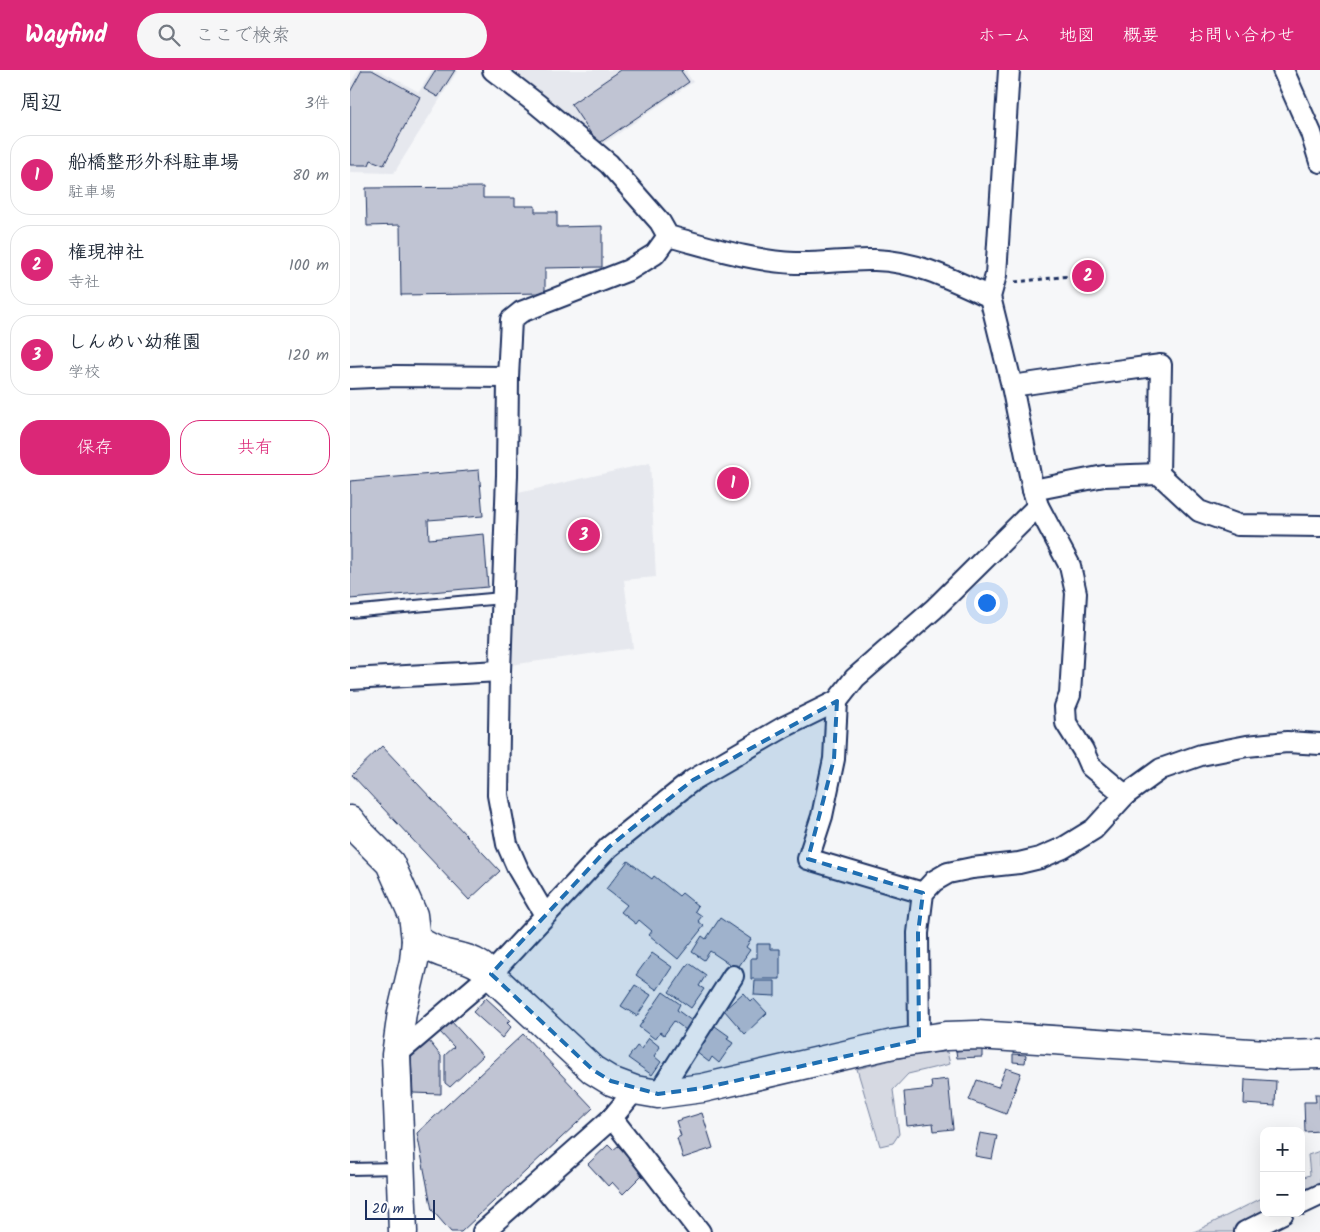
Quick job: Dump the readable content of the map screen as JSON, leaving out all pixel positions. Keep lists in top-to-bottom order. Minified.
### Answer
{"scale_bar":"20 m","page":{"header":"Wayfind","search":"ここで検索","nav":["ホーム","地図","概要","お問い合わせ"],"heading":["周辺","3件"],"list":[{"mark":"1","name":"船橋整形外科駐車場","note":"駐車場","value":"80 m"},{"mark":"2","name":"権現神社","note":"寺社","value":"100 m"},{"mark":"3","name":"しんめい幼稚園","note":"学校","value":"120 m"}],"pins":["2","1","3"],"buttons":["保存","共有"],"map_buttons":["+","−"],"scale":"20 m"}}
